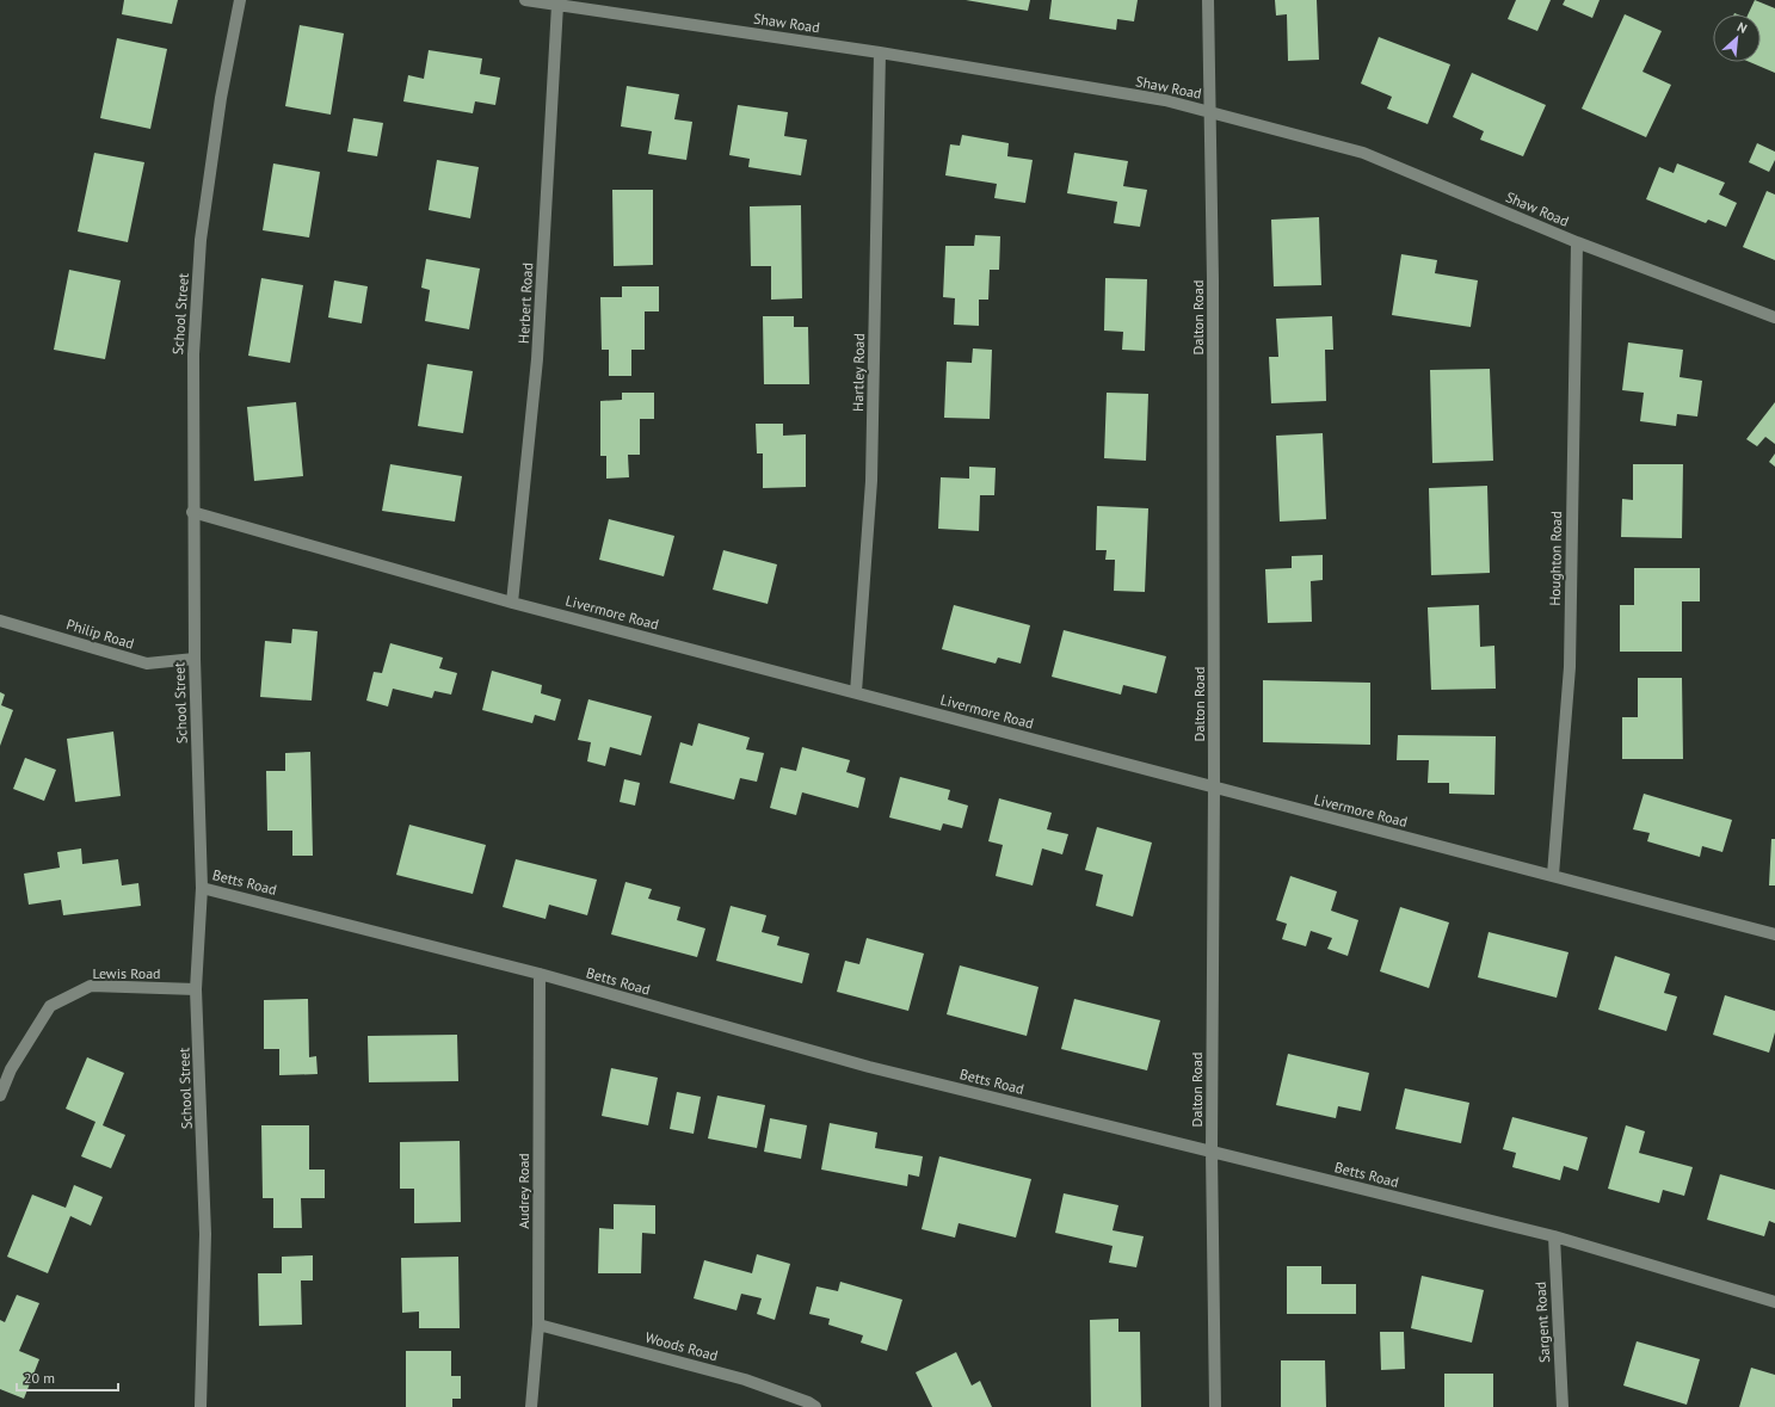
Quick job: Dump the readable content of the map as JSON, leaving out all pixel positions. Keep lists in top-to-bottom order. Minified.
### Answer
{"streets":{"street":["Shaw Road","Herbert Road","School Street","Dalton Road","Hartley Road","Houghton Road","Livermore Road","Philip Road","Betts Road","Lewis Road","Audrey Road","Sargent Road","Woods Road"]},"crossings":[["Shaw Road","Herbert Road"],["Shaw Road","Dalton Road"],["Shaw Road","Hartley Road"],["Shaw Road","Houghton Road"],["Herbert Road","Livermore Road"],["School Street","Livermore Road"],["School Street","Philip Road"],["School Street","Betts Road"],["School Street","Lewis Road"],["Dalton Road","Livermore Road"],["Dalton Road","Betts Road"],["Hartley Road","Livermore Road"],["Houghton Road","Livermore Road"],["Betts Road","Audrey Road"],["Betts Road","Sargent Road"],["Audrey Road","Woods Road"]],"scale_bar":"20 m","north":"top right"}
